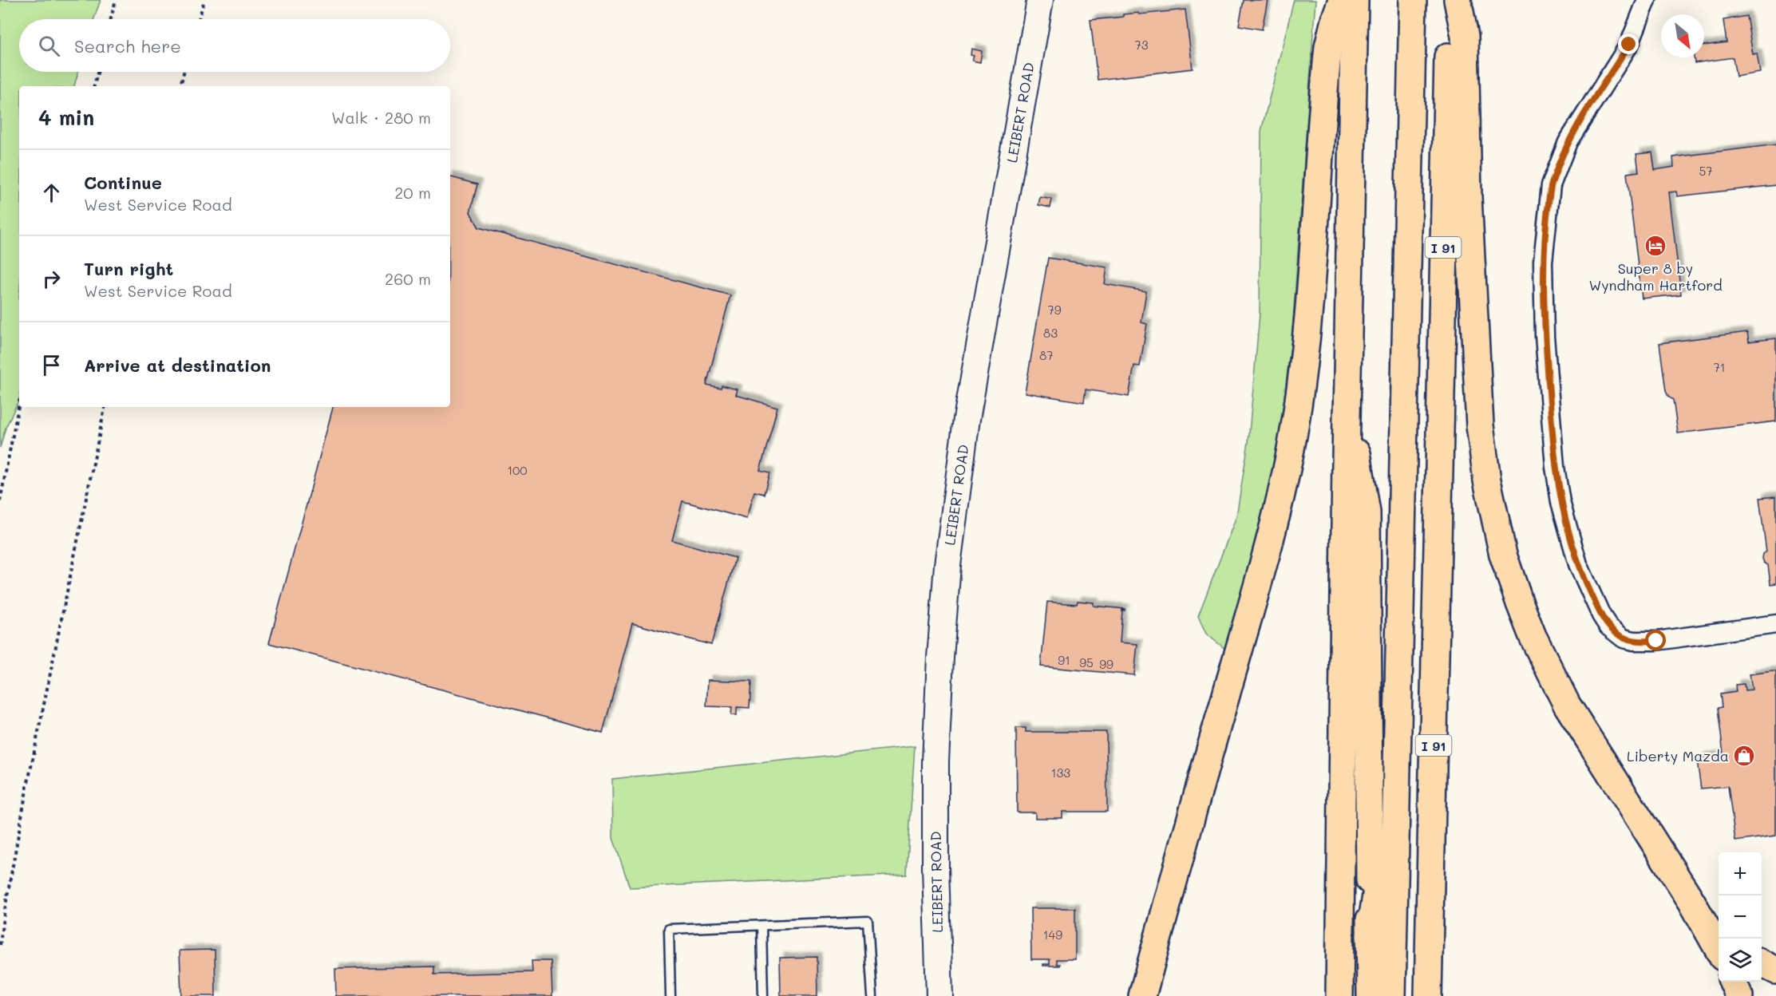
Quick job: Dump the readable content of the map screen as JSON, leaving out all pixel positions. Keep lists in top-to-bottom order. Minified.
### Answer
{"streets":{"highway":["I 91"],"street":["LEIBERT ROAD"]},"places":{"hotel":["Super 8 by Wyndham Hartford"],"shop":["Liberty Mazda"]},"house_numbers":["73","57","79","83","87","71","100","91","95","99","133","149"],"north":"bottom right","page":{"search":"Search here","heading":["4 min","Walk · 280 m"],"list":[["Continue","West Service Road","20 m"],["Turn right","West Service Road","260 m"],"Arrive at destination"],"map_buttons":["+","−"]}}
